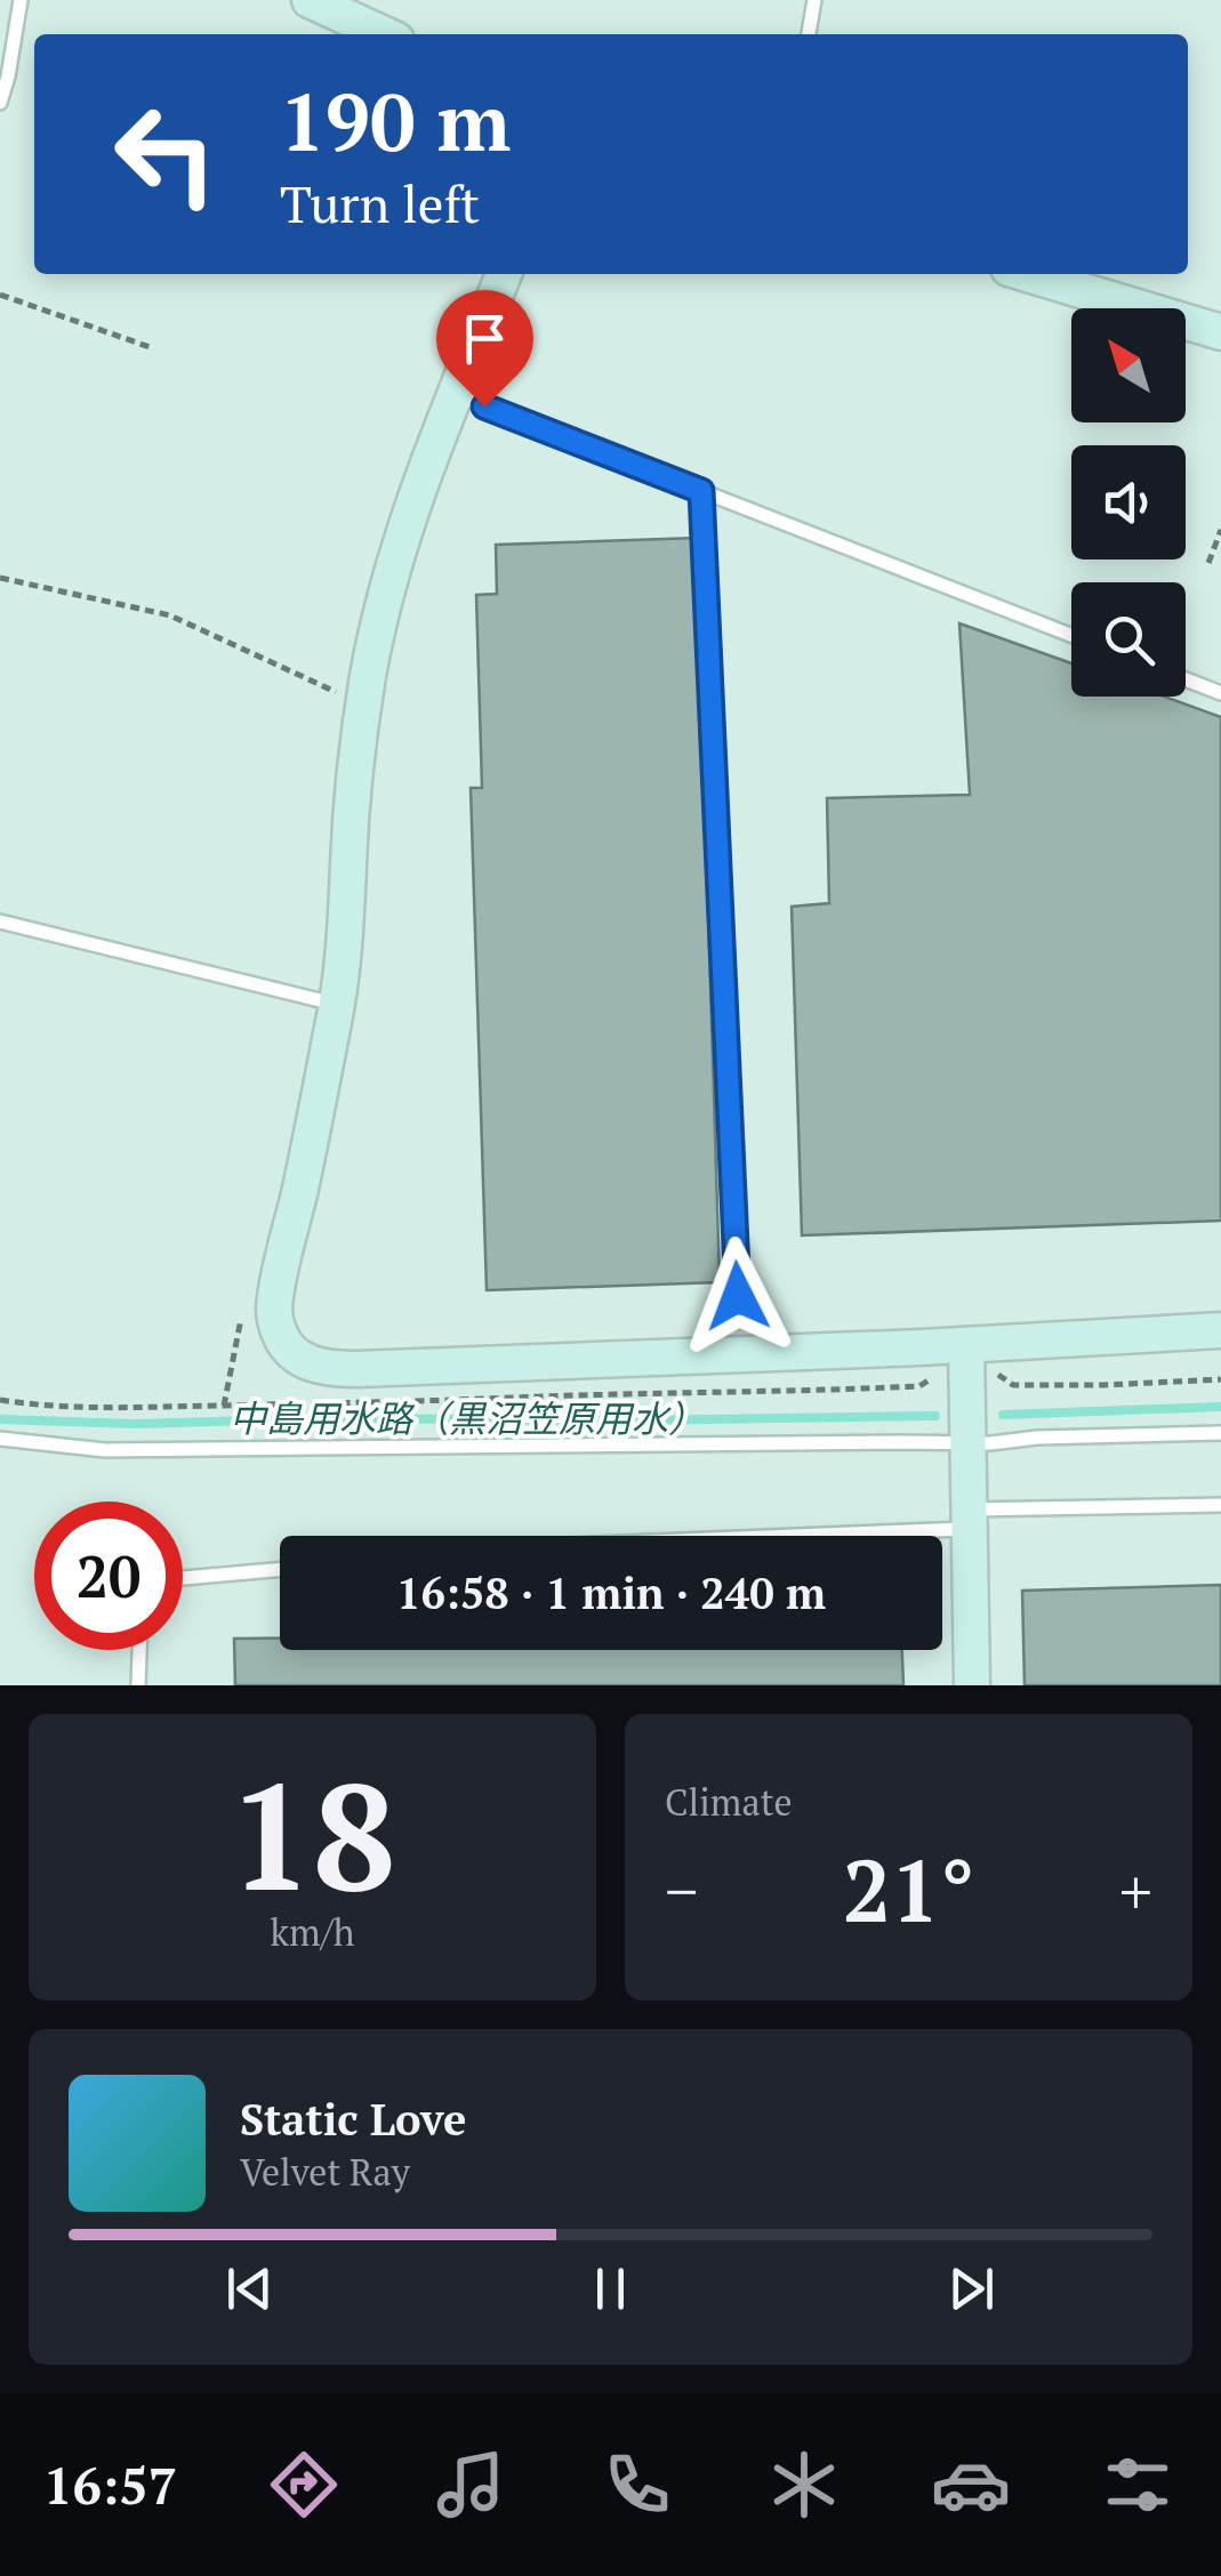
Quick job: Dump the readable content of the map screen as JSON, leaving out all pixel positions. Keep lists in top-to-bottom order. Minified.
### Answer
{"water":["中島用水路（黒沼笠原用水）"],"north":"top left","page":{"turn":["190 m","Turn left"],"limit":"20","trip":"16:58 · 1 min · 240 m","tile":[["18","km/h"],"Climate"],"heat":["−","21°","+"],"song":["Static Love","Velvet Ray"],"tabs":"16:57"}}
